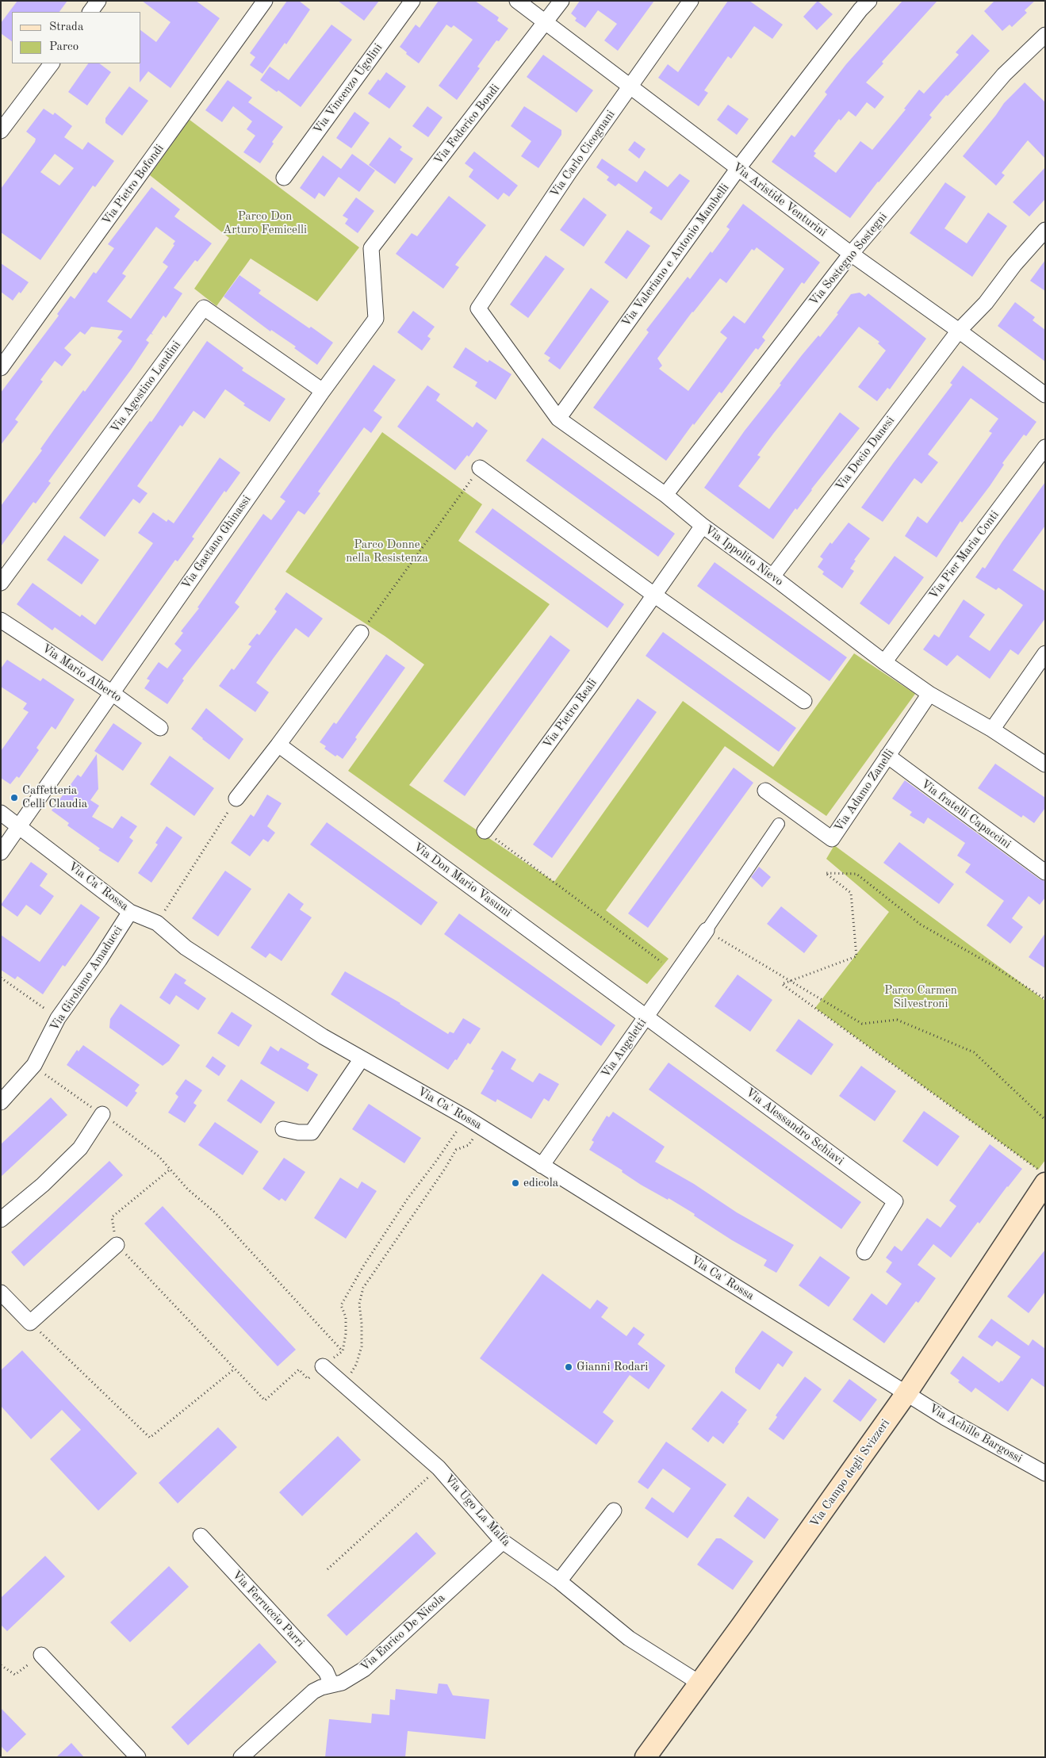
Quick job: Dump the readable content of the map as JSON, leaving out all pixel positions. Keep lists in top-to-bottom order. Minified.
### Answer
{"streets":{"main road":["Via Campo degli Svizzeri"],"street":["Via Vincenzo Ugolini","Via Federico Bondi","Via Carlo Cicognani","Via Pietro Bofondi","Via Aristide Venturini","Via Valeriano e Antonio Mambelli","Via Sostegno Sostegni","Via Agostino Landini","Via Decio Danesi","Via Gaetano Ghinassi","Via Pier Maria Conti","Via Ippolito Nievo","Via Mario Alberto","Via Pietro Reali","Via Adamo Zanelli","Via fratelli Capaccini","Via Don Mario Vasumi","Via Ca' Rossa","Via Girolamo Amaducci","Via Angeletti","Via Alessandro Schiavi","Via Achille Bargossi","Via Ugo La Malfa","Via Ferruccio Parri","Via Enrico De Nicola"]},"crossings":[["Via Federico Bondi","Via Aristide Venturini"],["Via Federico Bondi","Via Gaetano Ghinassi"],["Via Carlo Cicognani","Via Aristide Venturini"],["Via Carlo Cicognani","Via Ippolito Nievo"],["Via Aristide Venturini","Via Valeriano e Antonio Mambelli"],["Via Aristide Venturini","Via Sostegno Sostegni"],["Via Aristide Venturini","Via Decio Danesi"],["Via Valeriano e Antonio Mambelli","Via Ippolito Nievo"],["Via Sostegno Sostegni","Via Ippolito Nievo"],["Via Agostino Landini","Via Gaetano Ghinassi"],["Via Decio Danesi","Via Ippolito Nievo"],["Via Gaetano Ghinassi","Via Mario Alberto"],["Via Gaetano Ghinassi","Via Ca' Rossa"],["Via Pier Maria Conti","Via Ippolito Nievo"],["Via Ippolito Nievo","Via Pietro Reali"],["Via Ippolito Nievo","Via Adamo Zanelli"],["Via Adamo Zanelli","Via fratelli Capaccini"],["Via Don Mario Vasumi","Via Angeletti"],["Via Don Mario Vasumi","Via Alessandro Schiavi"],["Via Ca' Rossa","Via Girolamo Amaducci"],["Via Ca' Rossa","Via Angeletti"],["Via Ca' Rossa","Via Achille Bargossi"],["Via Ca' Rossa","Via Campo degli Svizzeri"],["Via Angeletti","Via Alessandro Schiavi"],["Via Achille Bargossi","Via Campo degli Svizzeri"],["Via Campo degli Svizzeri","Via Ugo La Malfa"],["Via Ugo La Malfa","Via Enrico De Nicola"],["Via Ferruccio Parri","Via Enrico De Nicola"]],"parks":["Parco Don Arturo Femicelli","Parco Donne nella Resistenza","Parco Carmen Silvestroni"],"places":["Caffetteria Celli Claudia","edicola","Gianni Rodari"],"legend":["Strada","Parco"]}
